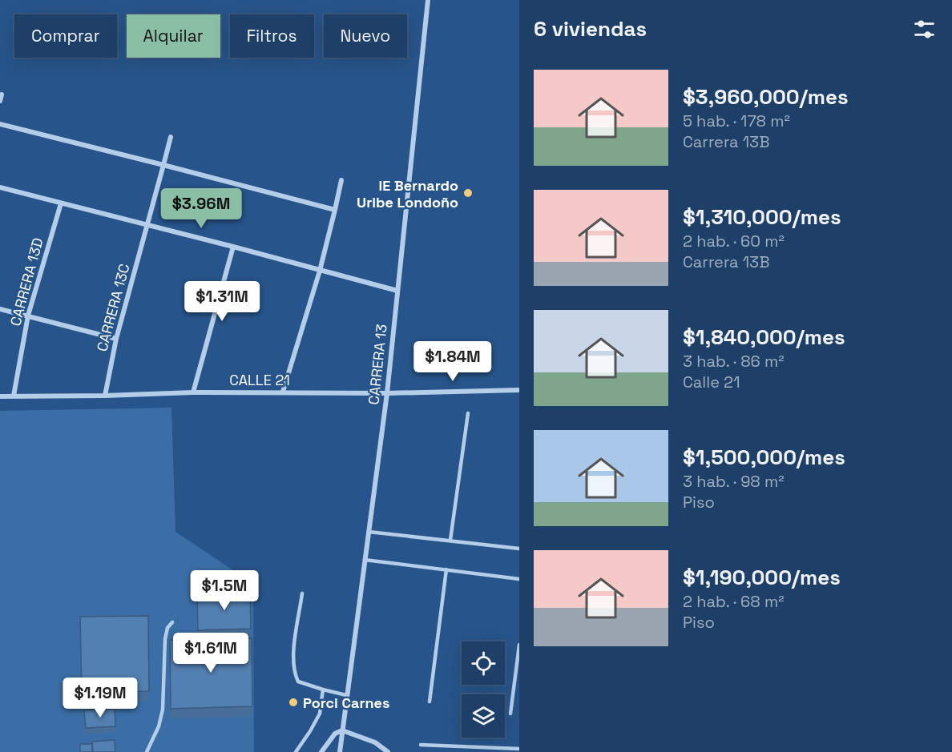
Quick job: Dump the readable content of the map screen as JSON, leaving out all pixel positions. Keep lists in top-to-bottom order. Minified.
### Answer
{"streets":{"street":["CARRERA 13D","CARRERA 13C","CARRERA 13","CALLE 21"]},"crossings":[["CARRERA 13D","CALLE 21"],["CARRERA 13C","CALLE 21"],["CARRERA 13","CALLE 21"]],"places":["IE Bernardo Uribe Londoño","Porci Carnes"],"page":{"heading":"6 viviendas","chip":["Comprar","Alquilar","Filtros","Nuevo"],"list":[{"name":"$3,960,000/mes","note":"5 hab. · 178 m² · Carrera 13B"},{"name":"$1,310,000/mes","note":"2 hab. · 60 m² · Carrera 13B"},{"name":"$1,840,000/mes","note":"3 hab. · 86 m² · Calle 21"},{"name":"$1,500,000/mes","note":"3 hab. · 98 m² · Piso"},{"name":"$1,190,000/mes","note":"2 hab. · 68 m² · Piso"}],"price":["$3.96M","$1.31M","$1.84M","$1.5M","$1.61M","$1.19M"]}}
